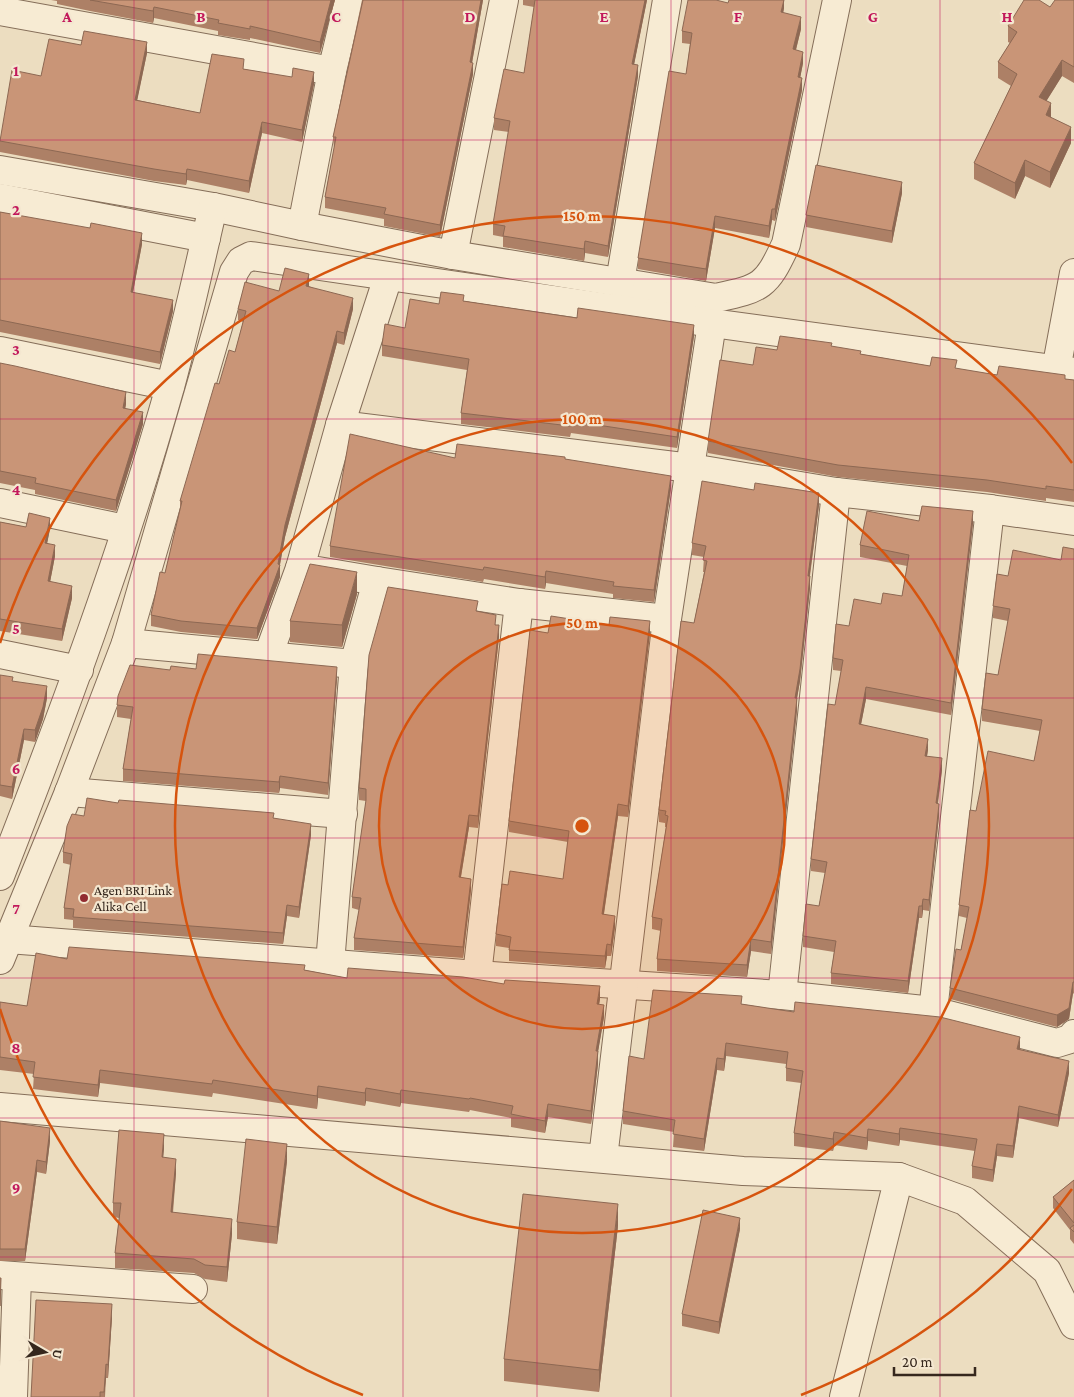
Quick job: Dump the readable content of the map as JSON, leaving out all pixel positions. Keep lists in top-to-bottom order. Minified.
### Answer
{"places":["Agen BRI Link Alika Cell"],"scale_bar":"20 m","north":"right","grid":{"columns":["A","B","C","D","E","F","G","H"],"rows":["1","2","3","4","5","6","7","8","9"]},"rings":["150 m","100 m","50 m"]}
